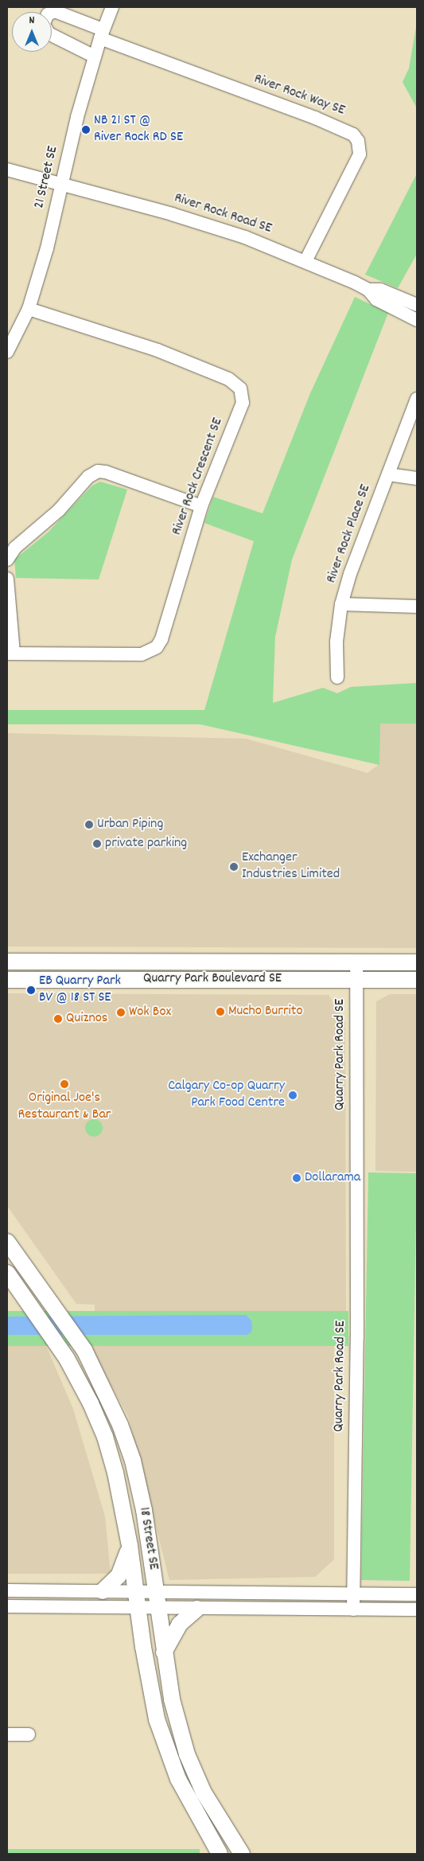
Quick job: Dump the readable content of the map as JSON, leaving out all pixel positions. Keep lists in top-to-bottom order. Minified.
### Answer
{"streets":{"main road":["Quarry Park Boulevard SE","18 Street SE"],"street":["River Rock Way SE","21 Street SE","River Rock Road SE","River Rock Crescent SE","River Rock Place SE","Quarry Park Road SE"]},"crossings":[["River Rock Way SE","21 Street SE"],["River Rock Way SE","River Rock Road SE"],["21 Street SE","River Rock Road SE"],["21 Street SE","River Rock Crescent SE"],["Quarry Park Boulevard SE","Quarry Park Road SE"]],"places":["NB 21 ST @ River Rock RD SE","Urban Piping","private parking","Exchanger Industries Limited","EB Quarry Park BV @ 18 ST SE","Mucho Burrito","Wok Box","Quiznos","Original Joe's Restaurant & Bar","Calgary Co-op Quarry Park Food Centre","Dollarama"],"north":"top"}
